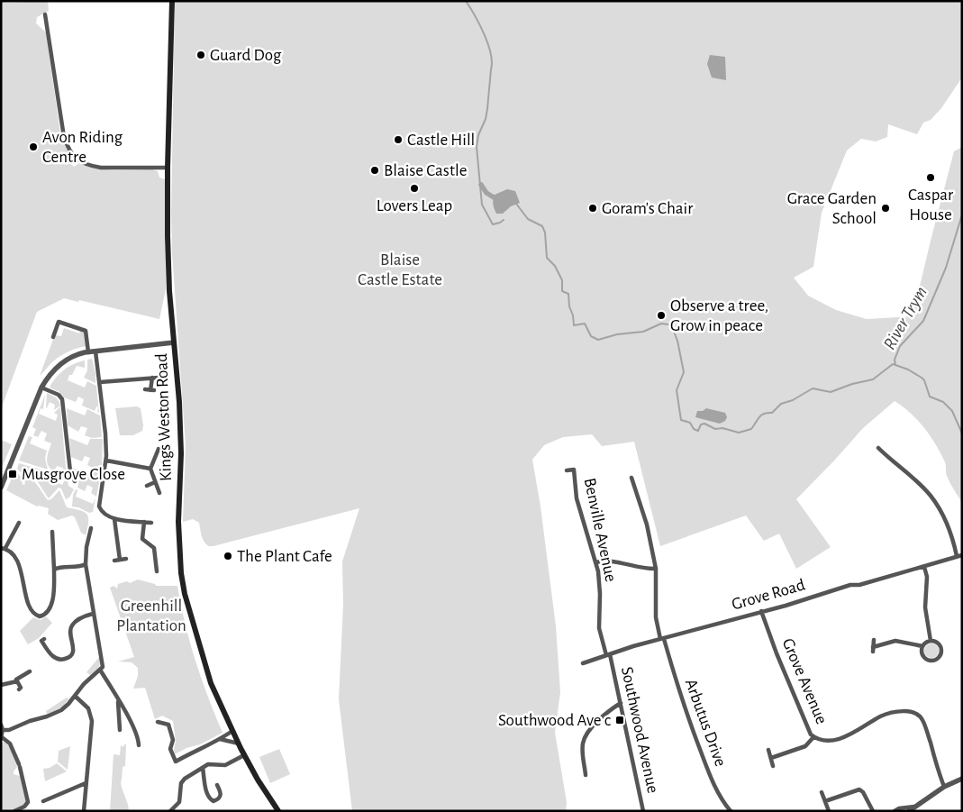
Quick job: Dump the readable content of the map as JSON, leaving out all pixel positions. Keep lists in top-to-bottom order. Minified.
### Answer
{"streets":{"main road":["Kings Weston Road"],"street":["Benville Avenue","Grove Road","Grove Avenue","Arbutus Drive","Southwood Avenue"]},"crossings":[["Benville Avenue","Grove Road"],["Benville Avenue","Southwood Avenue"],["Grove Road","Grove Avenue"],["Grove Road","Arbutus Drive"],["Grove Road","Southwood Avenue"]],"water":["River Trym"],"parks":["Blaise Castle Estate","Greenhill Plantation"],"places":{"other":["Guard Dog","Castle Hill","Avon Riding Centre","Blaise Castle","Caspar House","Lovers Leap","Goram's Chair","Grace Garden School","Observe a tree, Grow in peace","The Plant Cafe"],"transit":["Musgrove Close","Southwood Ave c"]}}
